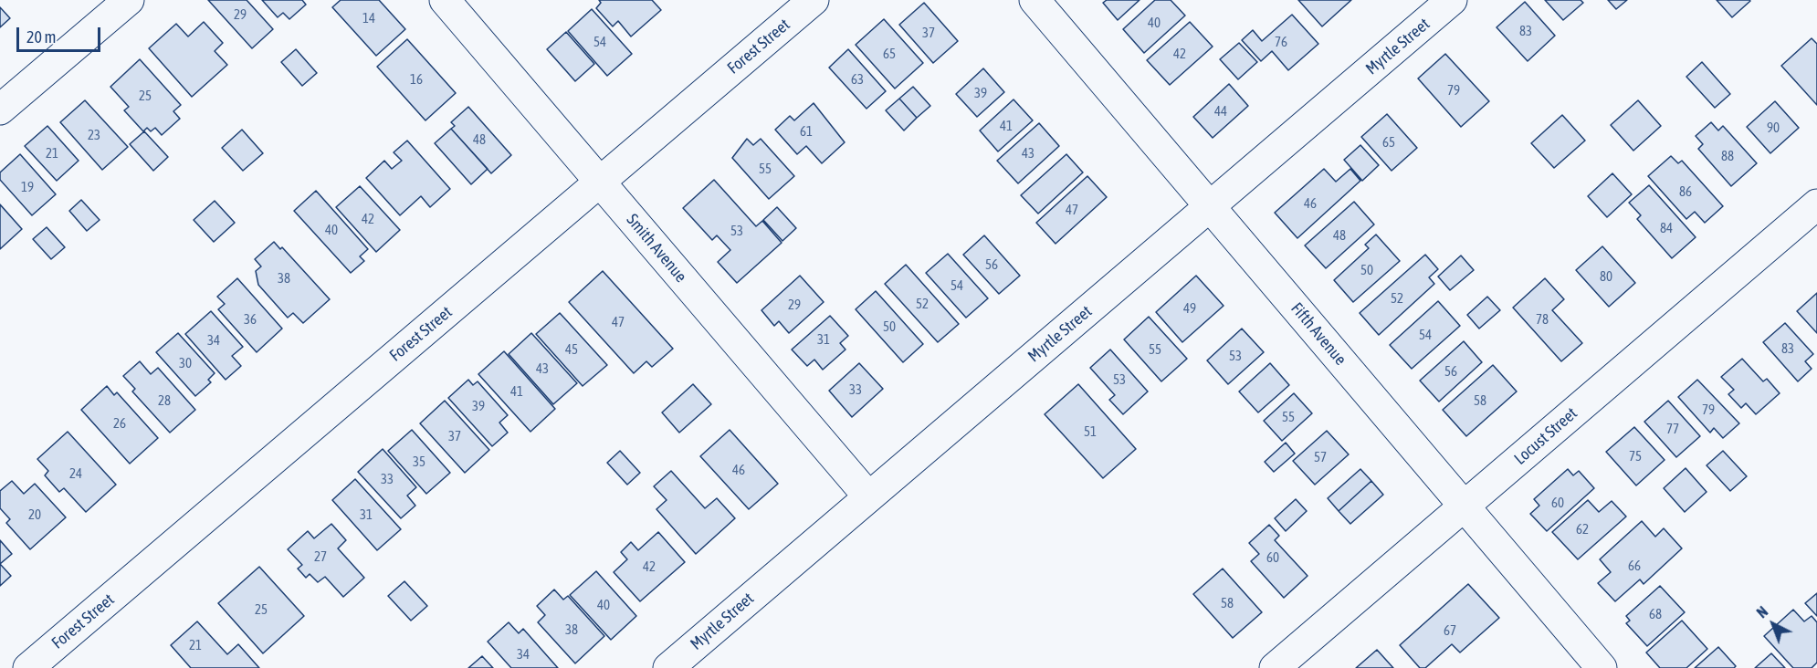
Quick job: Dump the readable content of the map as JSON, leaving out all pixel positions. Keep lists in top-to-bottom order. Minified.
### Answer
{"streets":{"street":["Forest Street","Myrtle Street","Smith Avenue","Fifth Avenue","Locust Street"]},"crossings":[["Forest Street","Smith Avenue"],["Myrtle Street","Smith Avenue"],["Myrtle Street","Fifth Avenue"],["Fifth Avenue","Locust Street"]],"house_numbers":["29","14","40","83","37","54","76","65","42","16","63","79","39","25","44","41","90","61","23","48","65","21","43","88","55","19","86","46","47","42","84","40","53","48","56","50","80","38","54","52","52","29","49","36","78","47","50","54","31","34","83","45","55","53","30","43","56","53","33","41","28","58","39","79","55","26","77","51","37","75","57","35","46","24","33","60","20","31","62","27","60","66","42","58","40","25","68","38","67","21","34"],"scale_bar":"20 m","north":"top left"}
